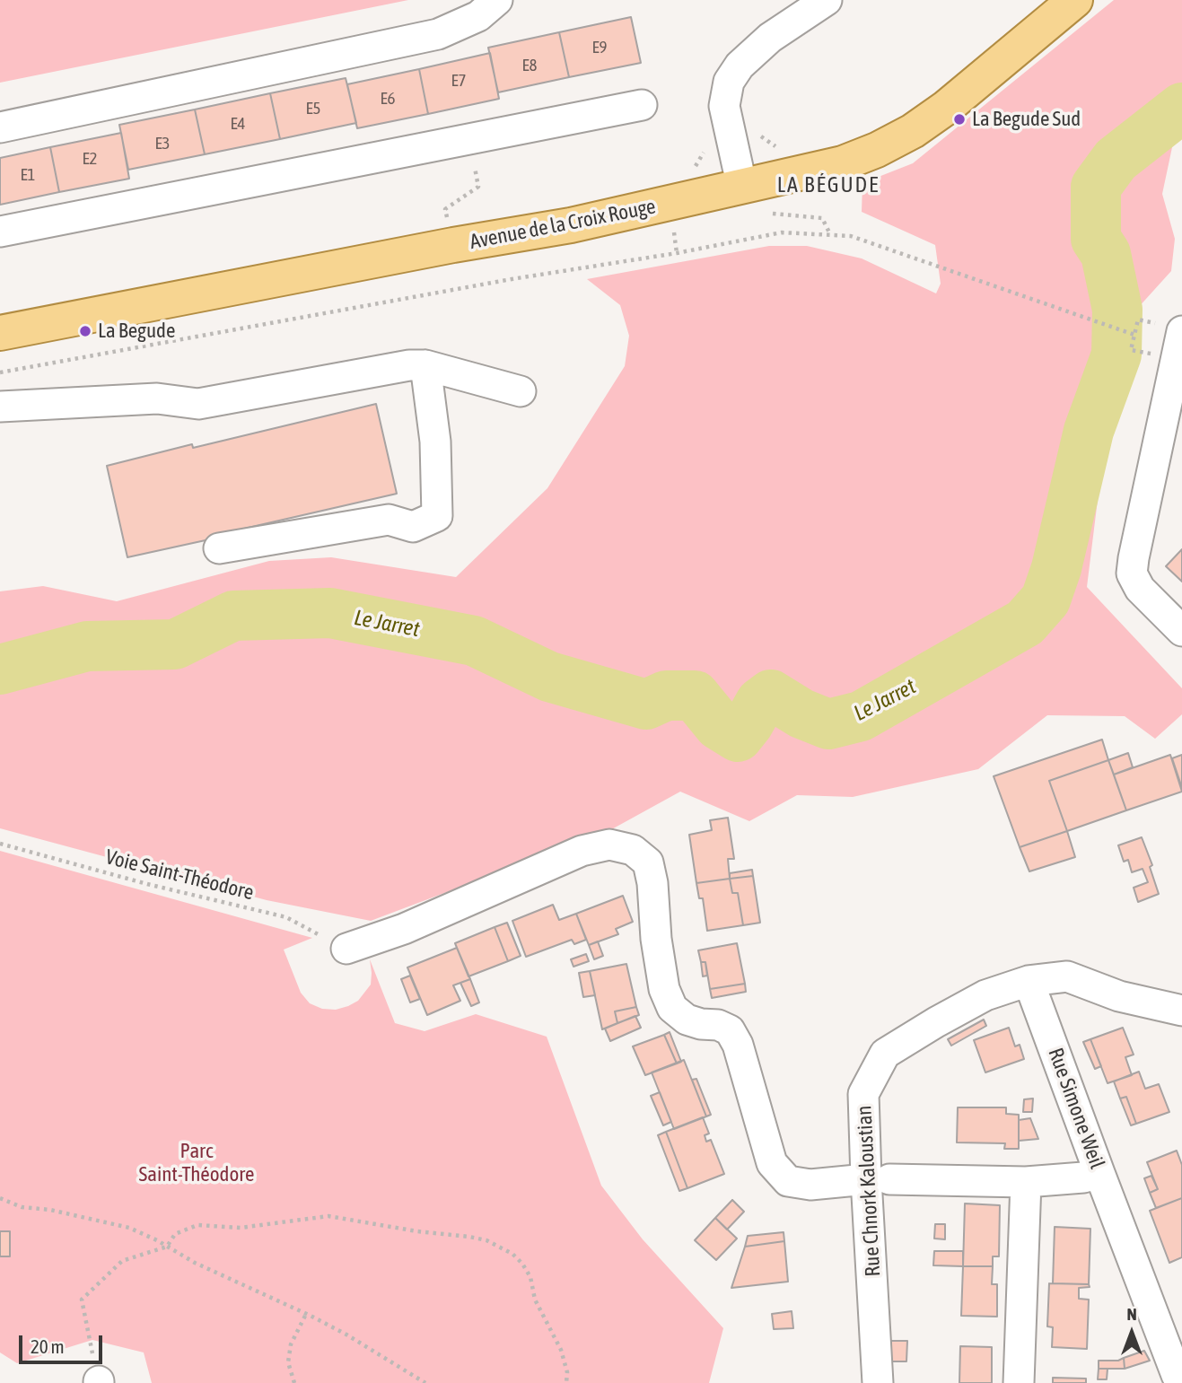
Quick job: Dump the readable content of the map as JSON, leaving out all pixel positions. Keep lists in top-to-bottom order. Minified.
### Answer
{"streets":{"main road":["Avenue de la Croix Rouge"],"street":["Rue Simone Weil","Rue Chnork Kaloustian"],"path":["Voie Saint-Théodore"]},"crossings":[["Rue Simone Weil","Rue Chnork Kaloustian"]],"districts":["LA BÉGUDE"],"water":["Le Jarret"],"parks":["Parc Saint-Théodore"],"places":["La Begude Sud","La Begude"],"house_numbers":["E9","E8","E7","E6","E5","E4","E3","E2","E1"],"scale_bar":"20 m","north":"top"}
